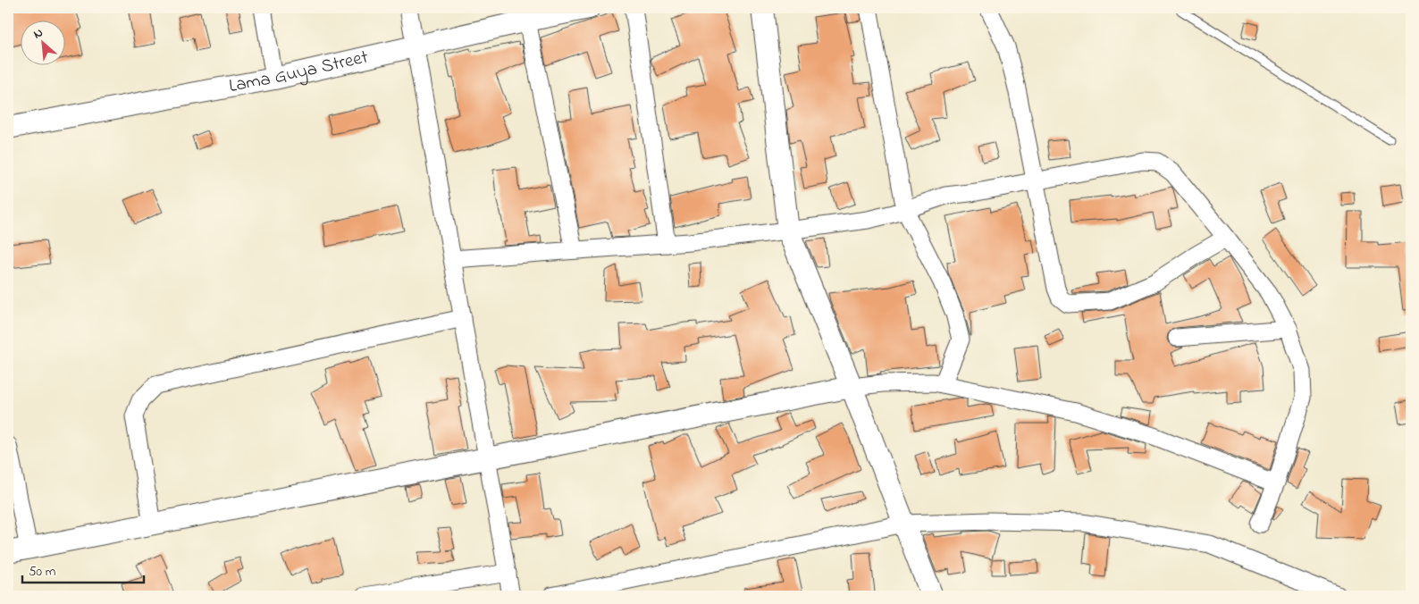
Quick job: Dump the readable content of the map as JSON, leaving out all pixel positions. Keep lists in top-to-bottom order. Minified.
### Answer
{"streets":{"street":["Lama Guya Street"]},"scale_bar":"50 m","north":"top left"}
